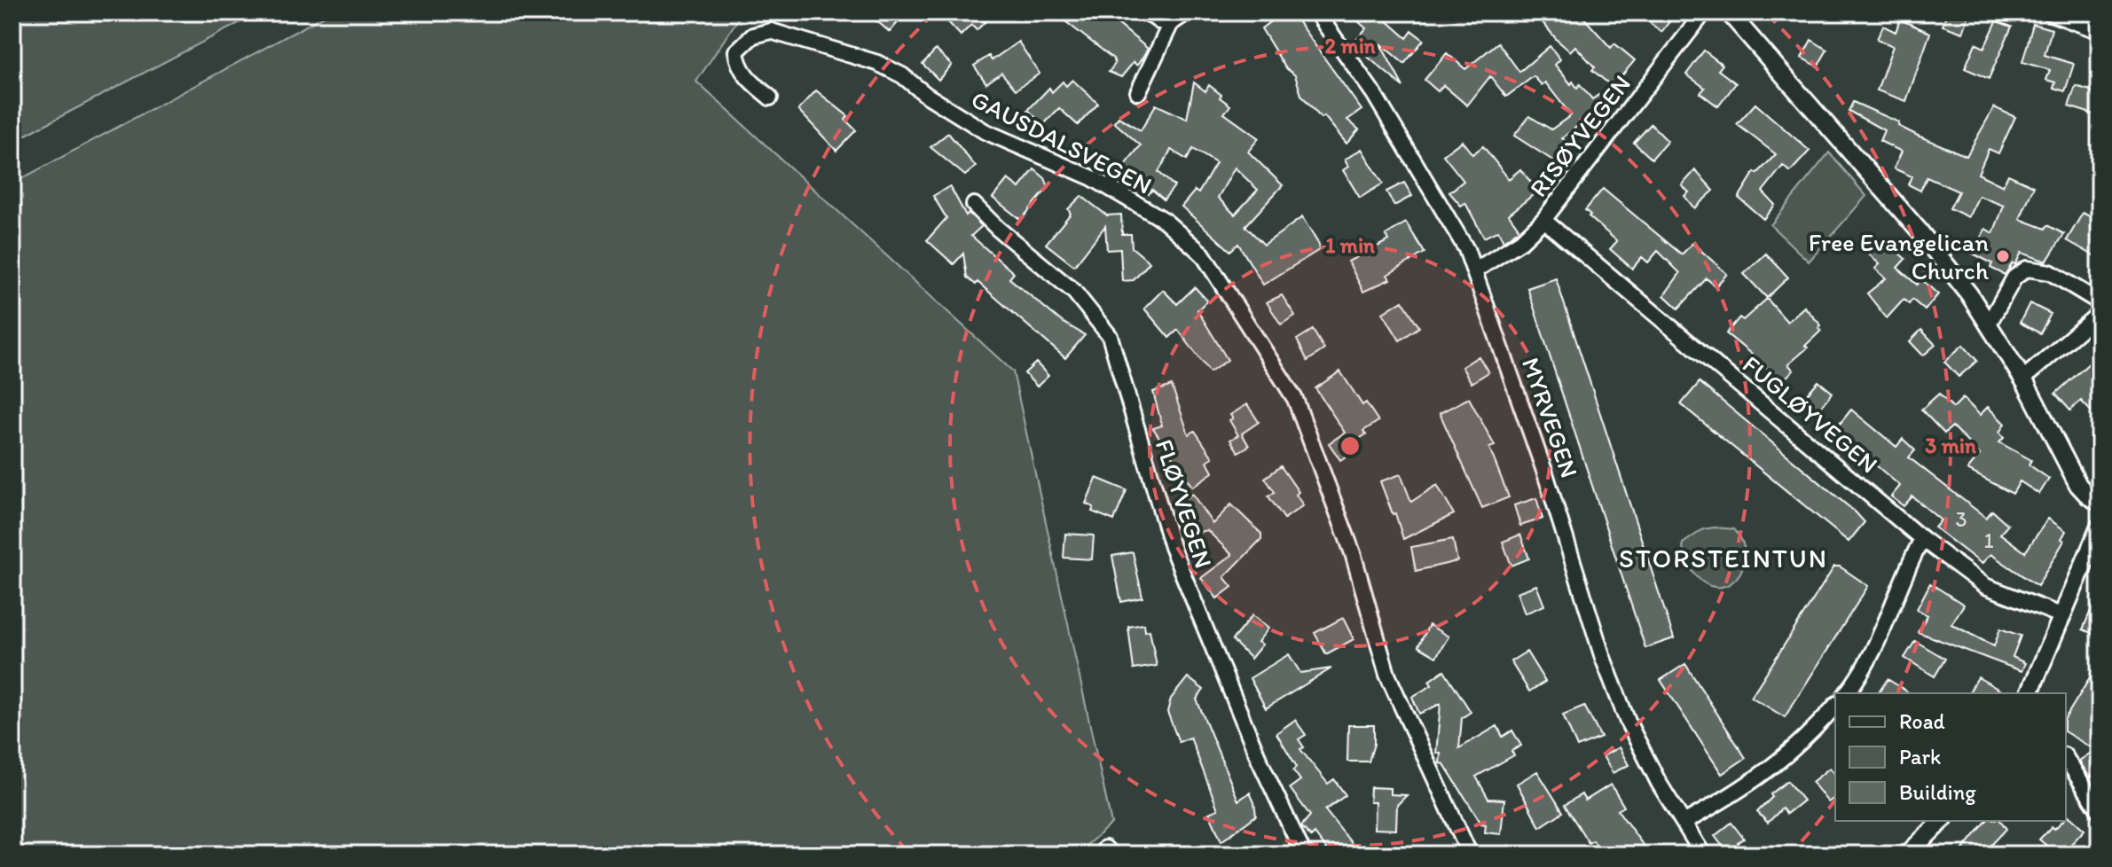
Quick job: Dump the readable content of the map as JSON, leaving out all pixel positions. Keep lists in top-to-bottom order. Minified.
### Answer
{"streets":{"street":["RISØYVEGEN","GAUSDALSVEGEN","FUGLØYVEGEN","MYRVEGEN","FLØYVEGEN"]},"crossings":[["RISØYVEGEN","FUGLØYVEGEN"],["RISØYVEGEN","MYRVEGEN"]],"districts":["STORSTEINTUN"],"places":["Free Evangelican Church"],"house_numbers":["3","1"],"legend":["Road","Park","Building"],"rings":["2 min","1 min","3 min"]}
